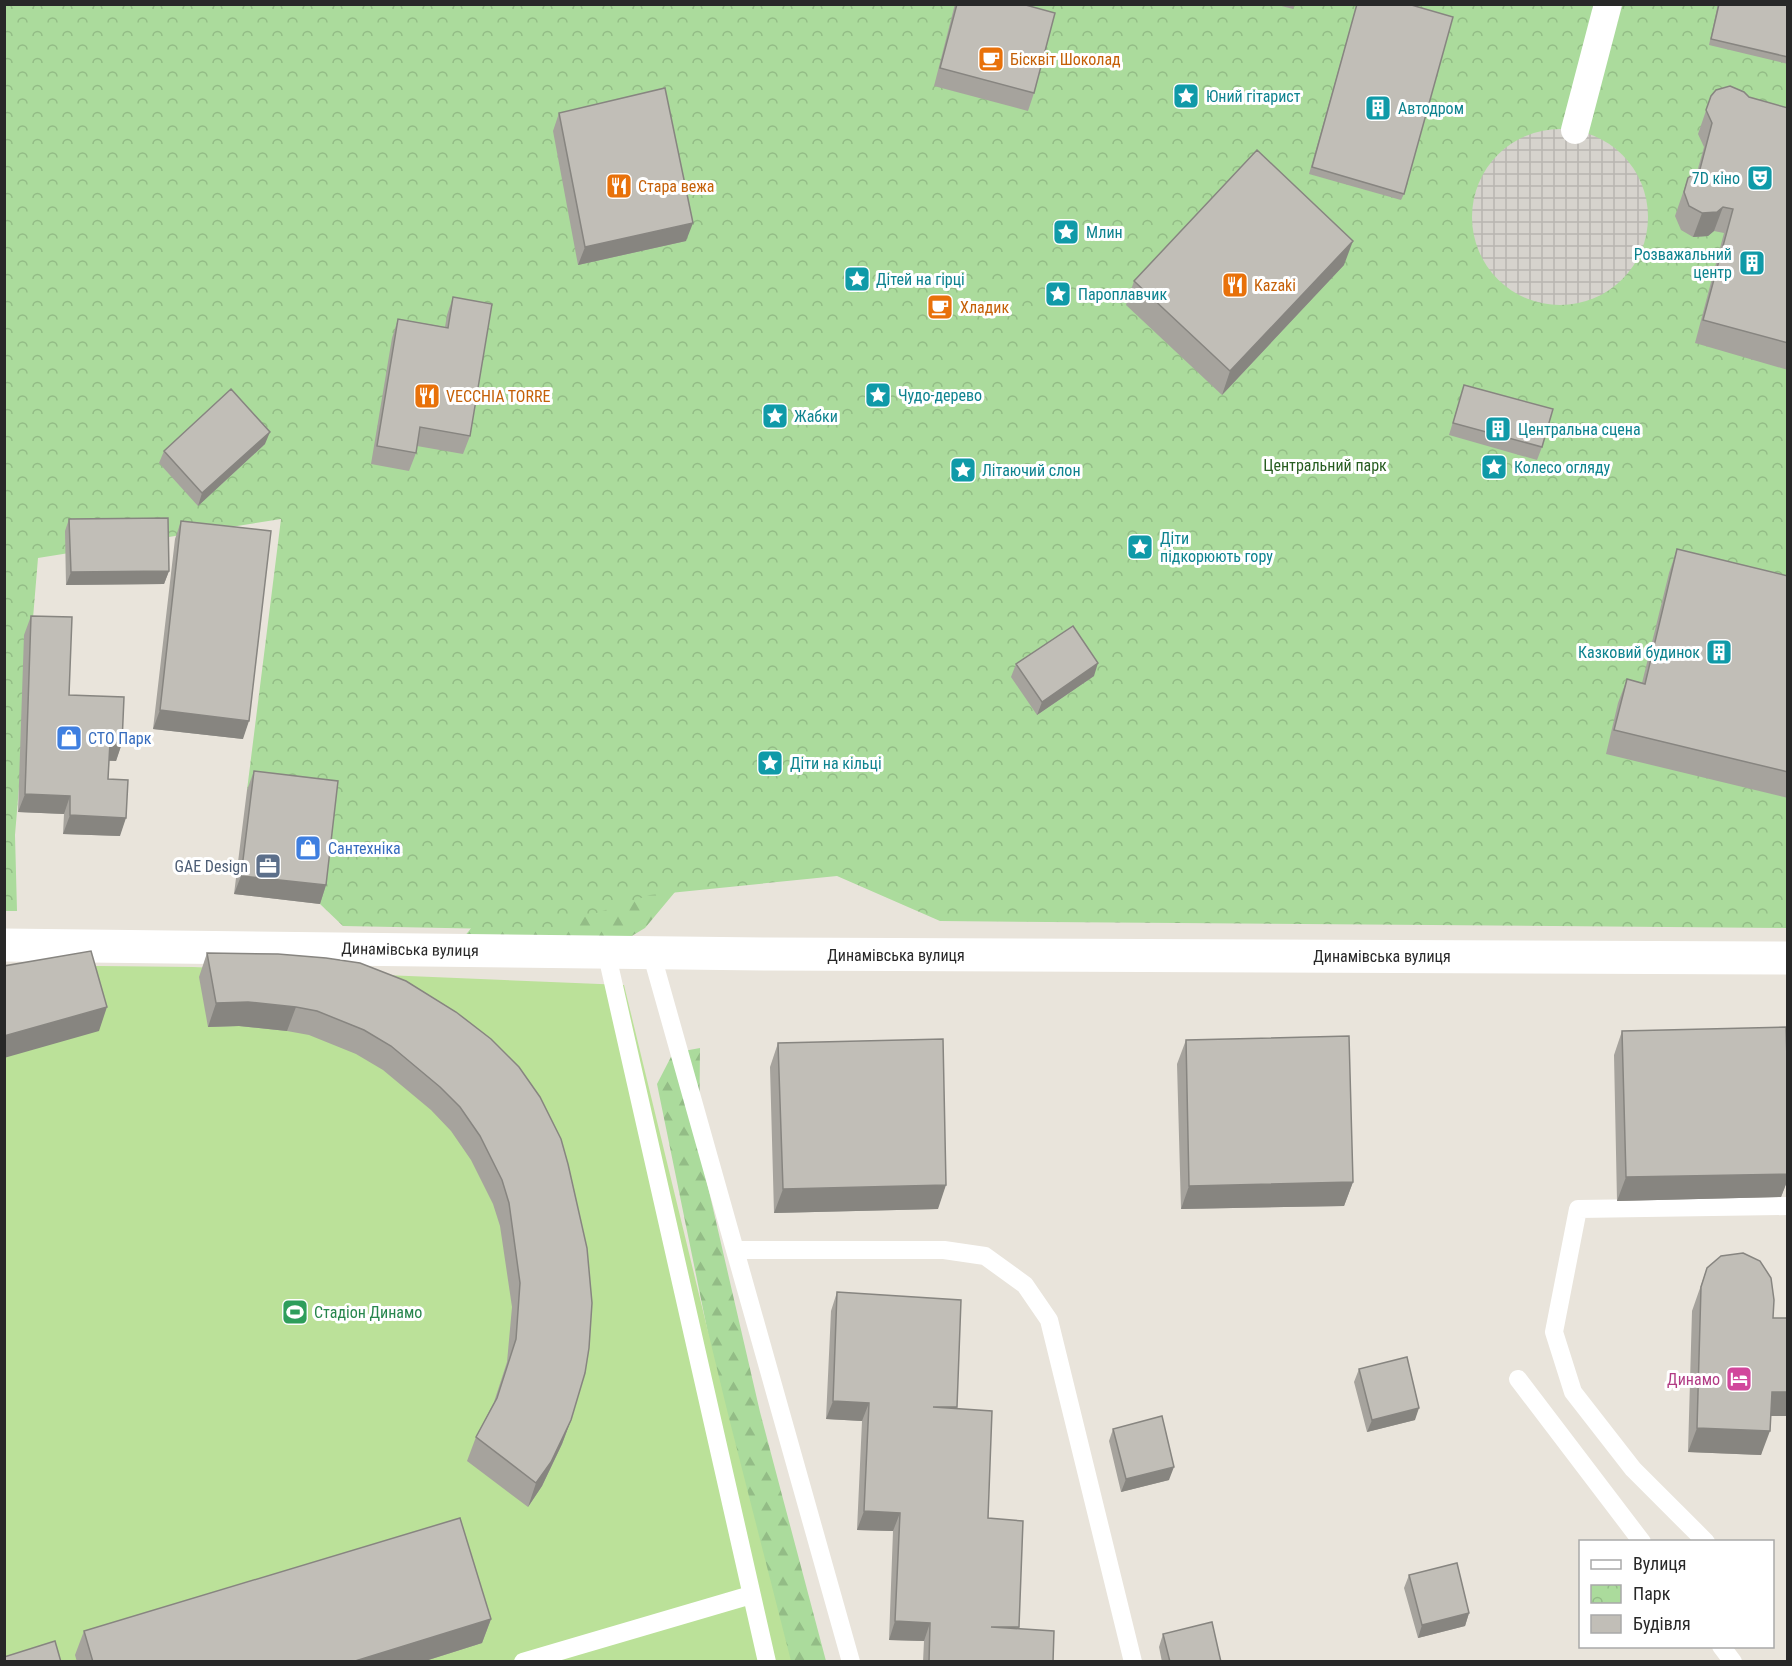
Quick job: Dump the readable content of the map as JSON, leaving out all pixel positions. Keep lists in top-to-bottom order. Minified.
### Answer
{"streets":{"street":["Динамівська вулиця"]},"parks":["Центральний парк"],"places":{"cafe":["Бісквіт Шоколад","Хладик"],"place":["Юний гітарист","Млин","Дітей на гірці","Пароплавчик","Чудо-дерево","Жабки","Колесо огляду","Літаючий слон","Діти підкорюють гору","Діти на кільці"],"building":["Автодром","Розважальний центр","Центральна сцена","Казковий будинок"],"theatre":["7D кіно"],"restaurant":["Стара вежа","Kazaki","VECCHIA TORRE"],"shop":["СТО Парк","Сантехніка"],"office":["GAE Design"],"sports":["Стадіон Динамо"],"hotel":["Динамо"]},"legend":["Вулиця","Парк","Будівля"]}
